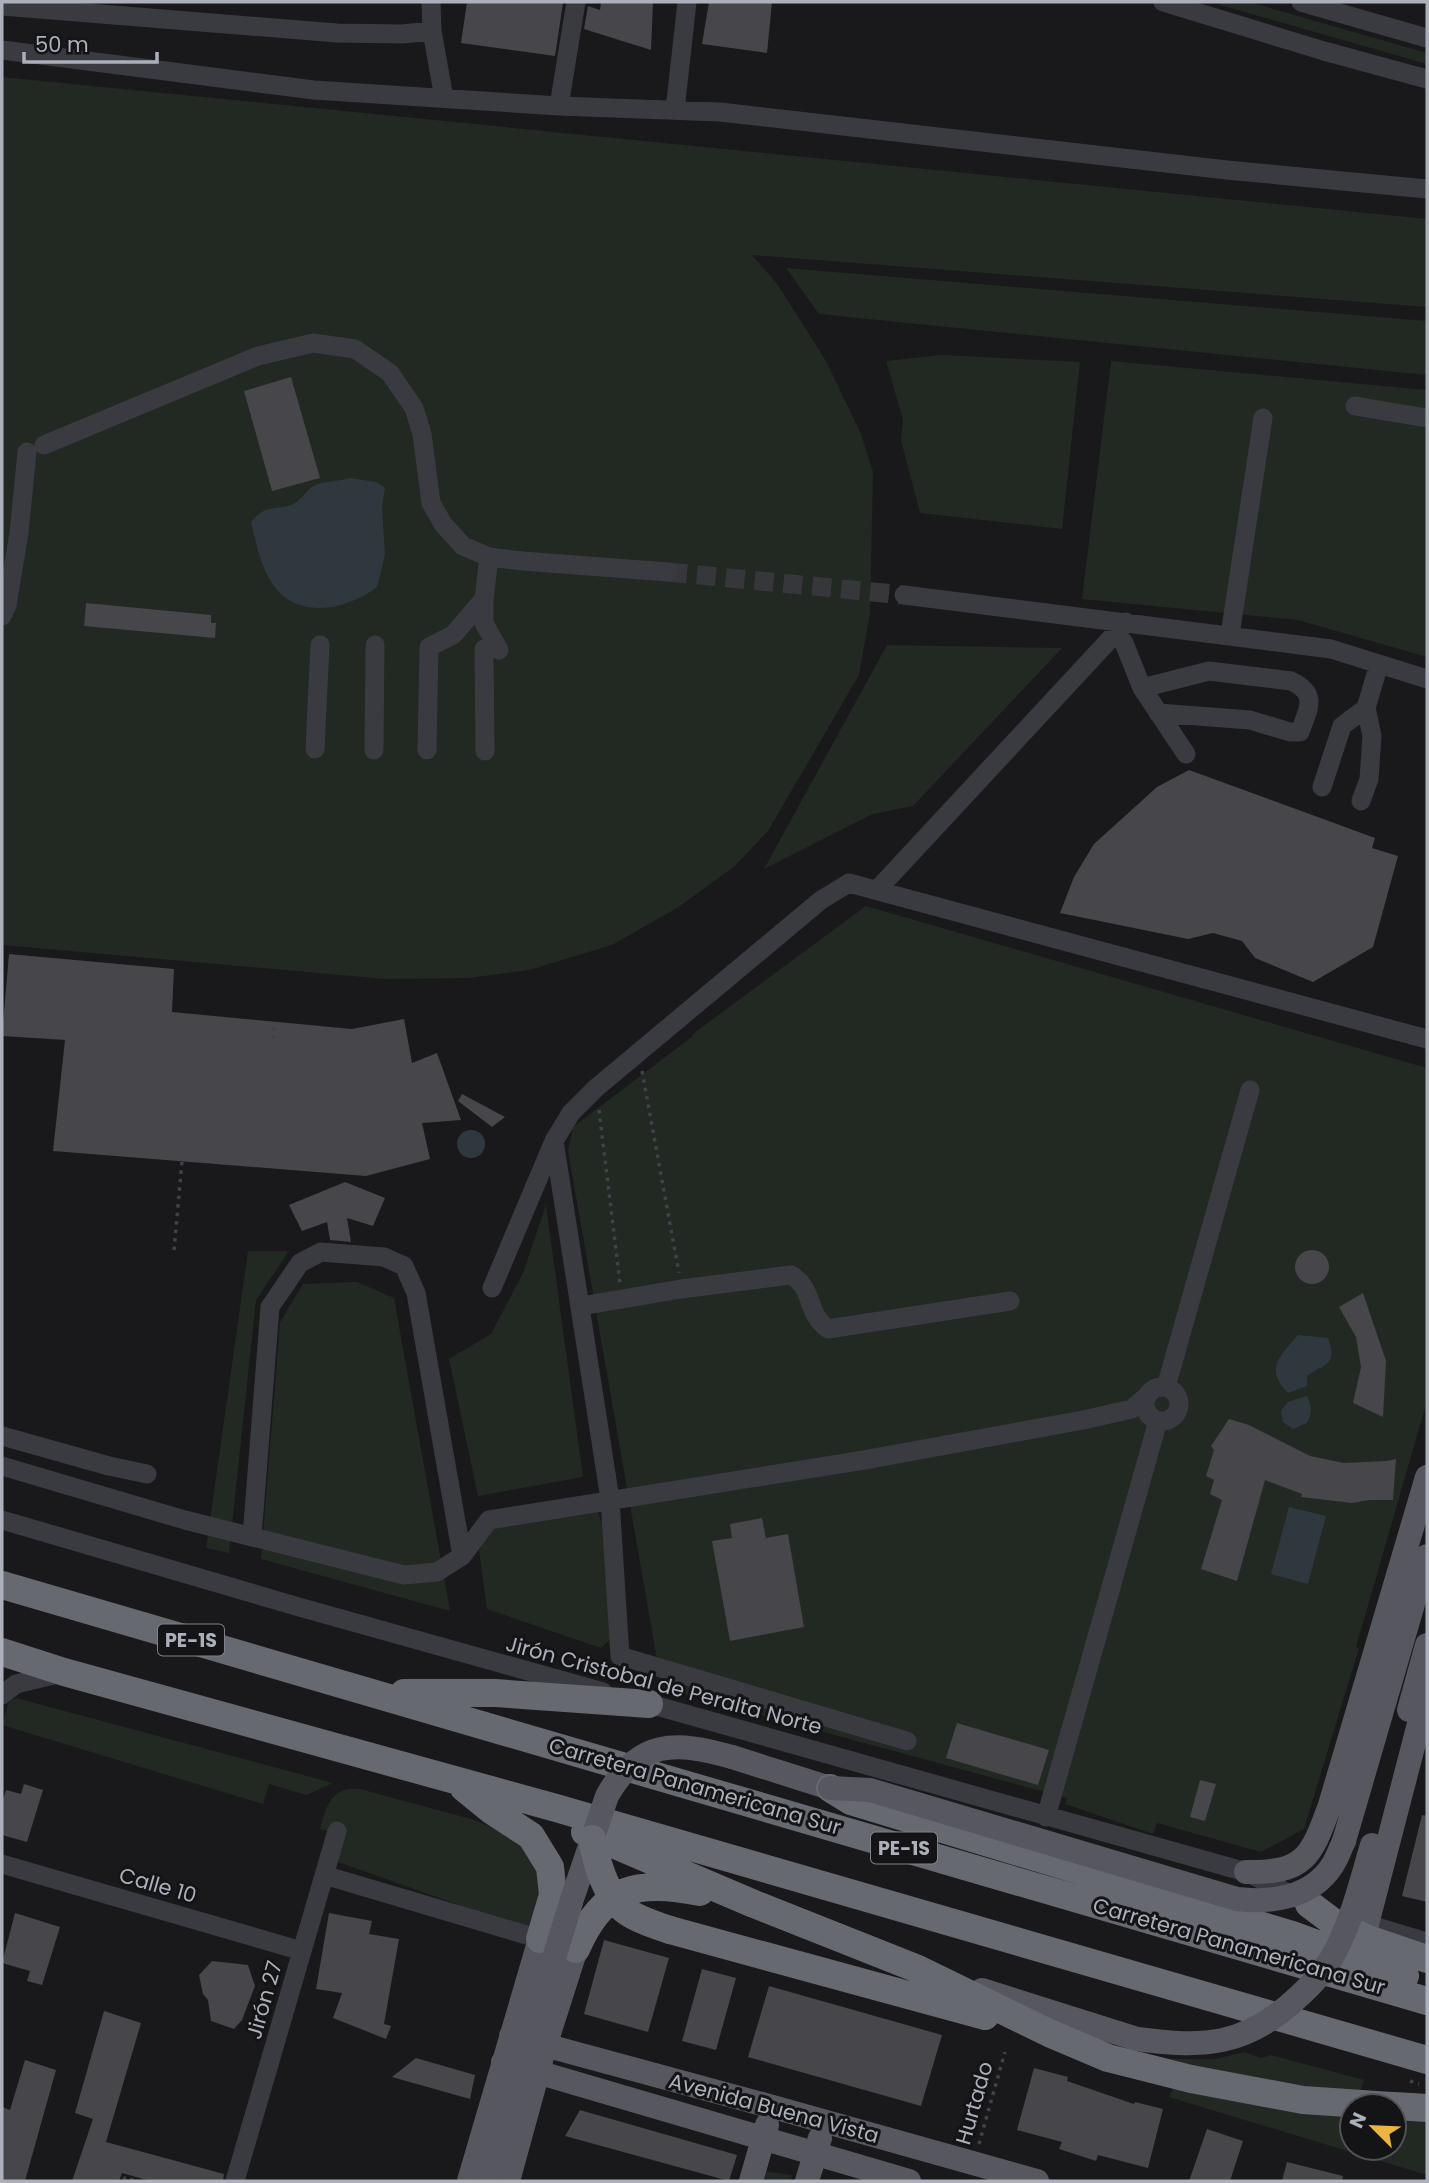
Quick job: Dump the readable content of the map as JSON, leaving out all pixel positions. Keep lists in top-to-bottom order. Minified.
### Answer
{"streets":{"highway":["PE-1S","Carretera Panamericana Sur"],"main road":["Avenida Buena Vista"],"street":["Jirón Cristobal de Peralta Norte","Calle 10","Jirón 27"],"path":["Hurtado"]},"crossings":[["Calle 10","Jirón 27"],["Hurtado","Avenida Buena Vista"]],"scale_bar":"50 m","north":"top left"}
